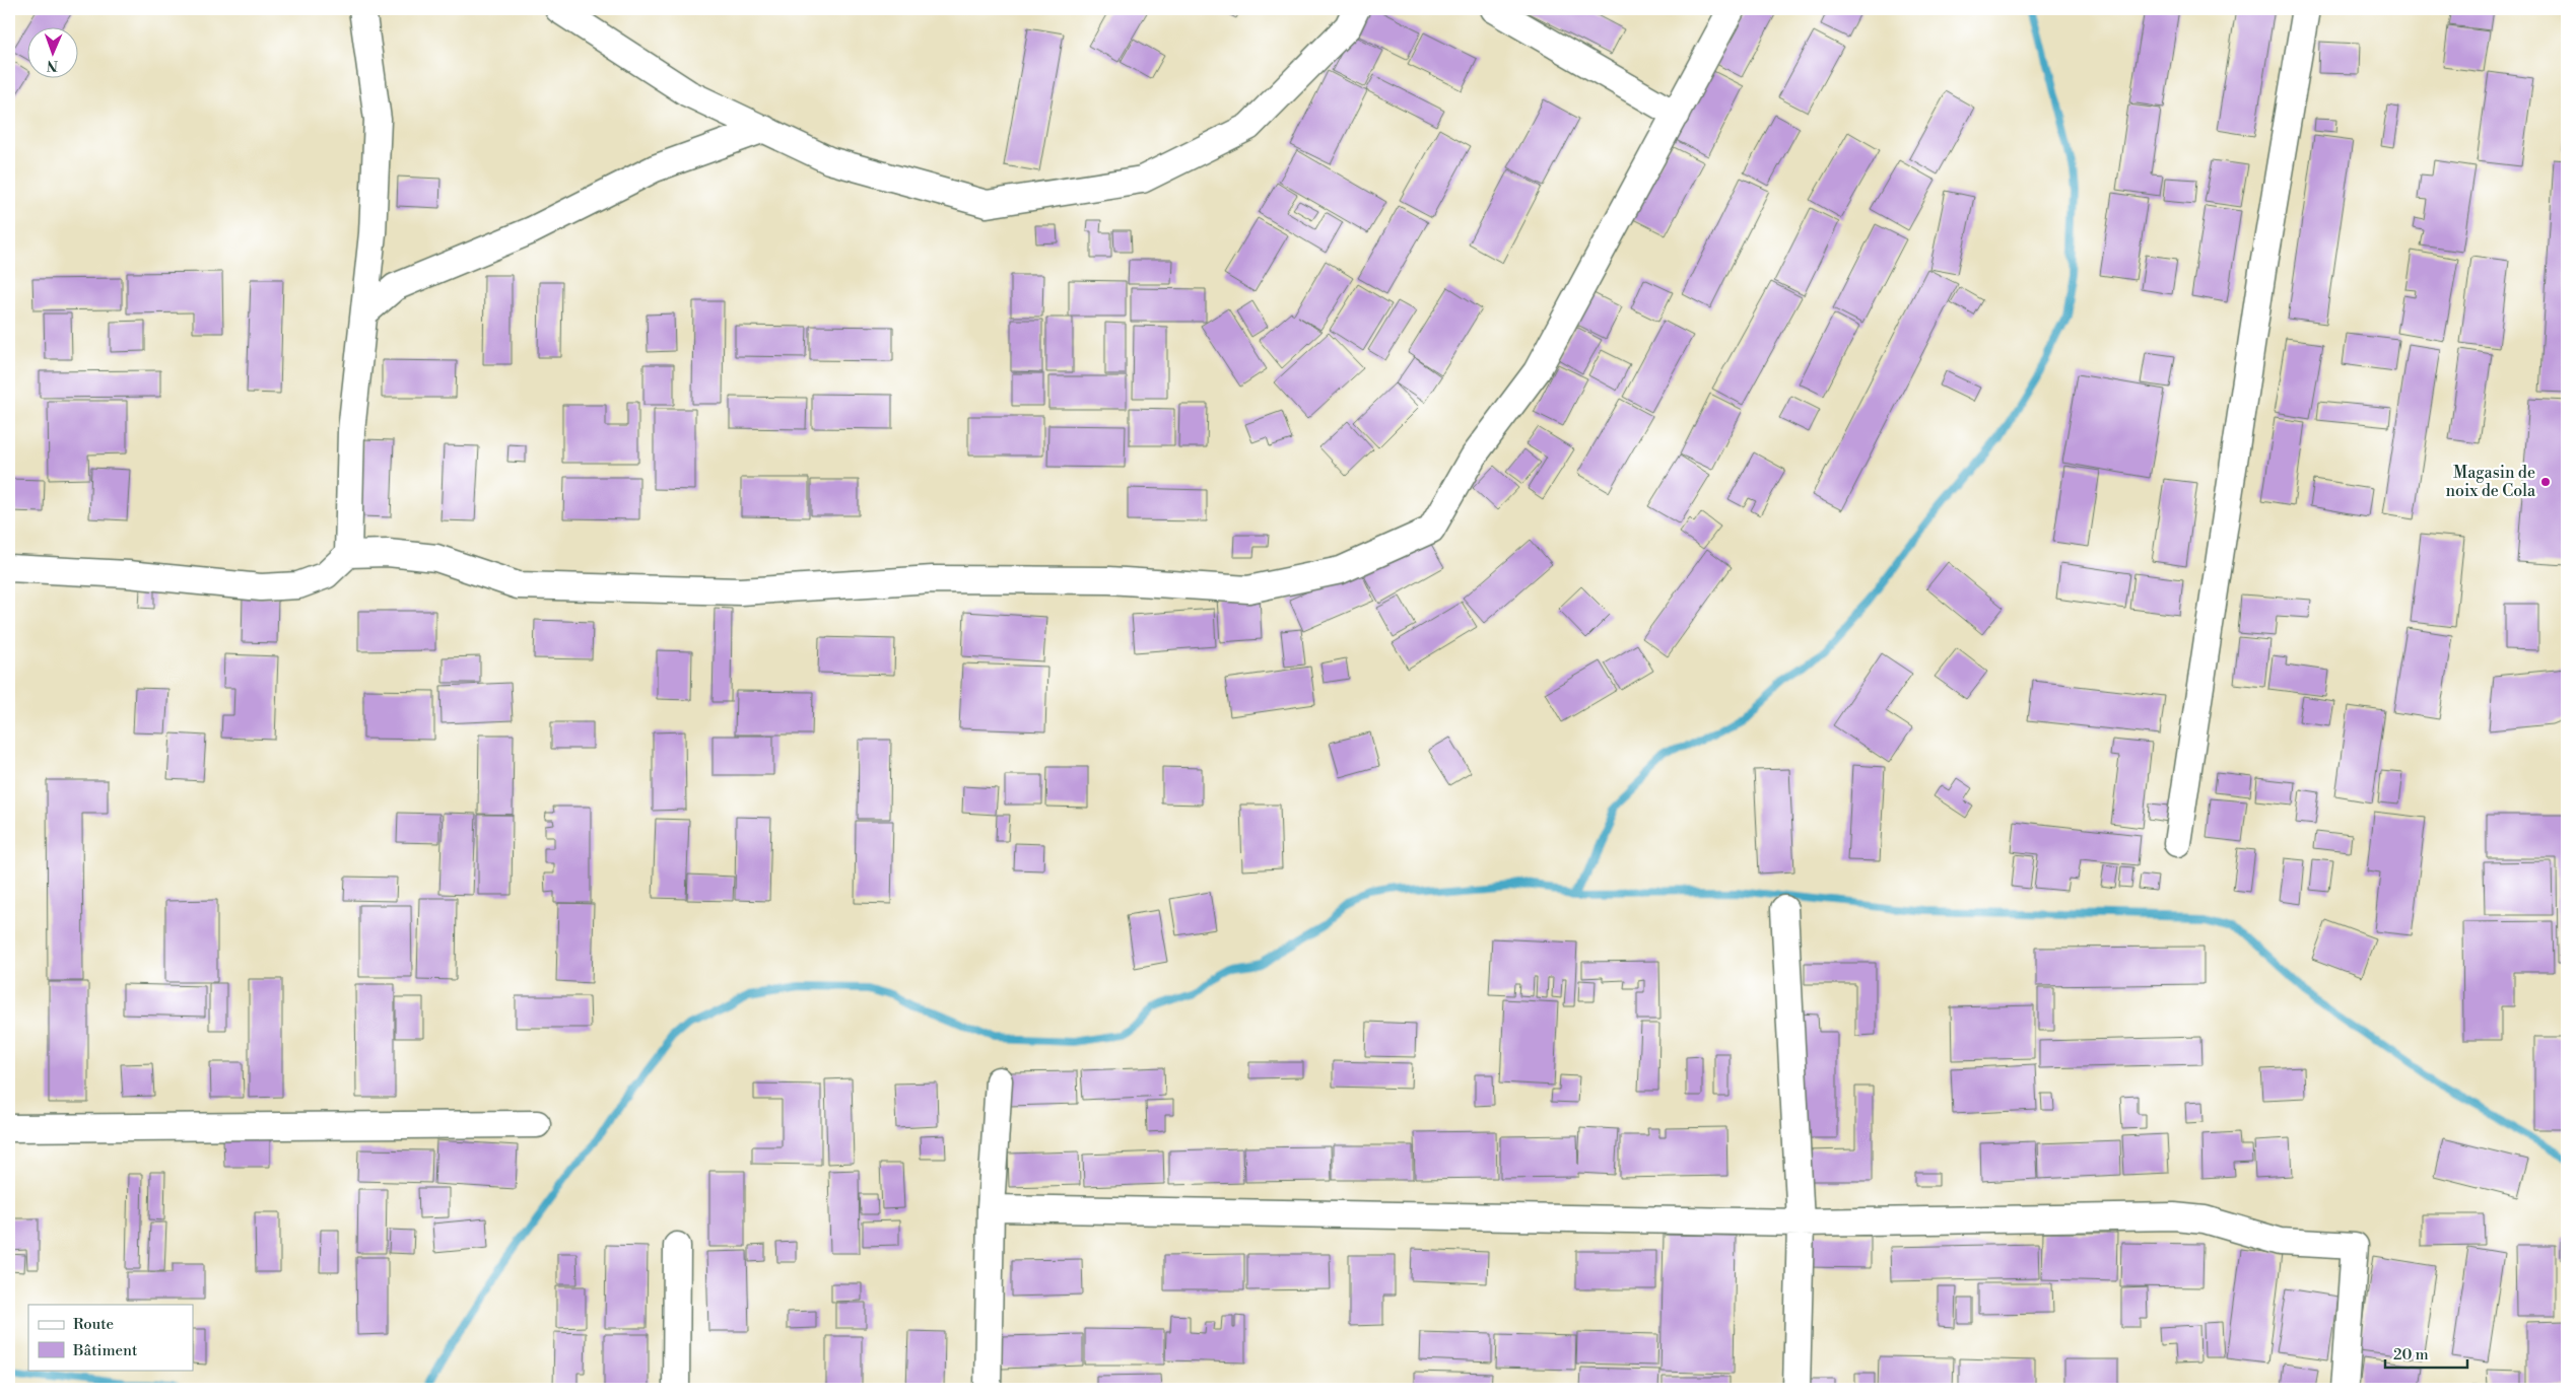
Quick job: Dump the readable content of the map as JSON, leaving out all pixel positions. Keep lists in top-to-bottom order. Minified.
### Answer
{"places":["Magasin de noix de Cola"],"legend":["Route","Bâtiment"],"scale_bar":"20 m","north":"bottom"}
